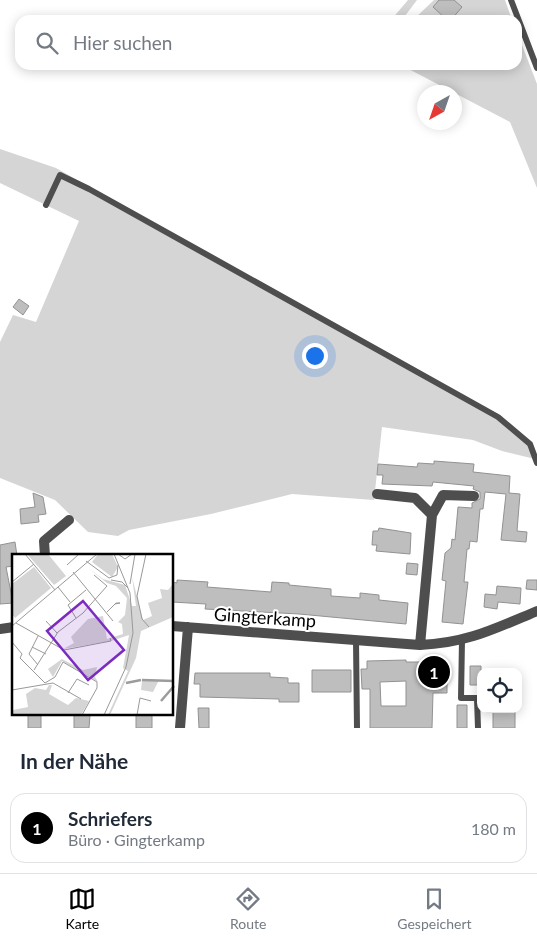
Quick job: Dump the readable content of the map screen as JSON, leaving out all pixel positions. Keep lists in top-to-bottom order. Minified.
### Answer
{"streets":{"street":["Gingterkamp"]},"north":"bottom left","page":{"search":"Hier suchen","pins":"1","heading":"In der Nähe","list":[{"mark":"1","name":"Schriefers","note":"Büro · Gingterkamp","value":"180 m"}],"nav":["Karte","Route","Gespeichert"]}}
